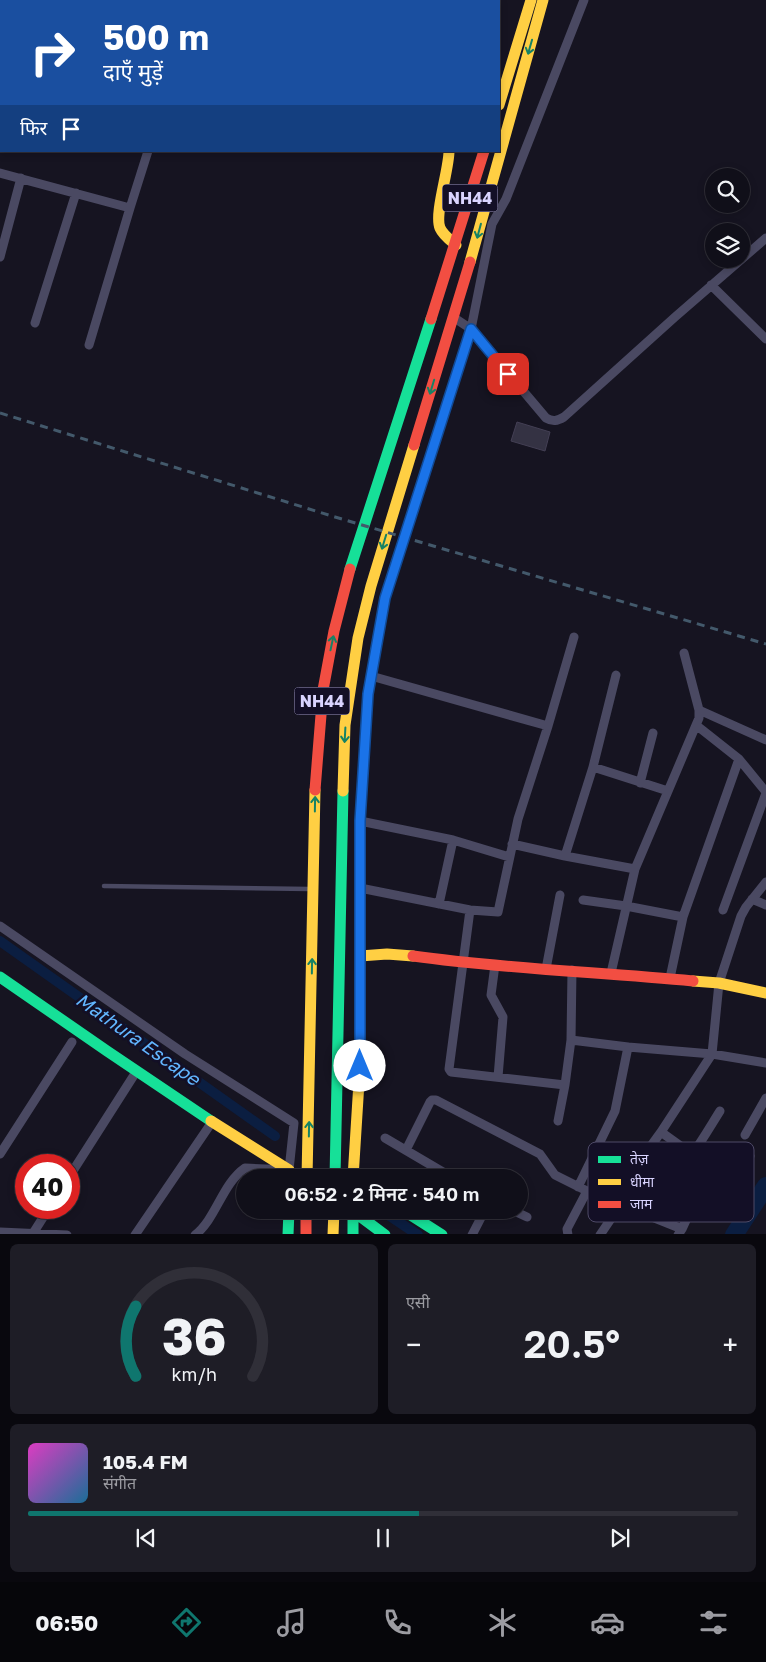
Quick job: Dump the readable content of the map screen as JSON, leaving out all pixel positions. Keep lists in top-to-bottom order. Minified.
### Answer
{"streets":{"main road":["NH44"]},"water":["Mathura Escape"],"legend":["तेज़","धीमा","जाम"],"page":{"turn":["500 m","दाएँ मुड़ें"],"then":"फिर","limit":"40","trip":"06:52 · 2 मिनट · 540 m","tile":"एसी","heat":["−","20.5°","+"],"song":["105.4 FM","संगीत"],"tabs":"06:50","gauge":["36","km/h"]}}
